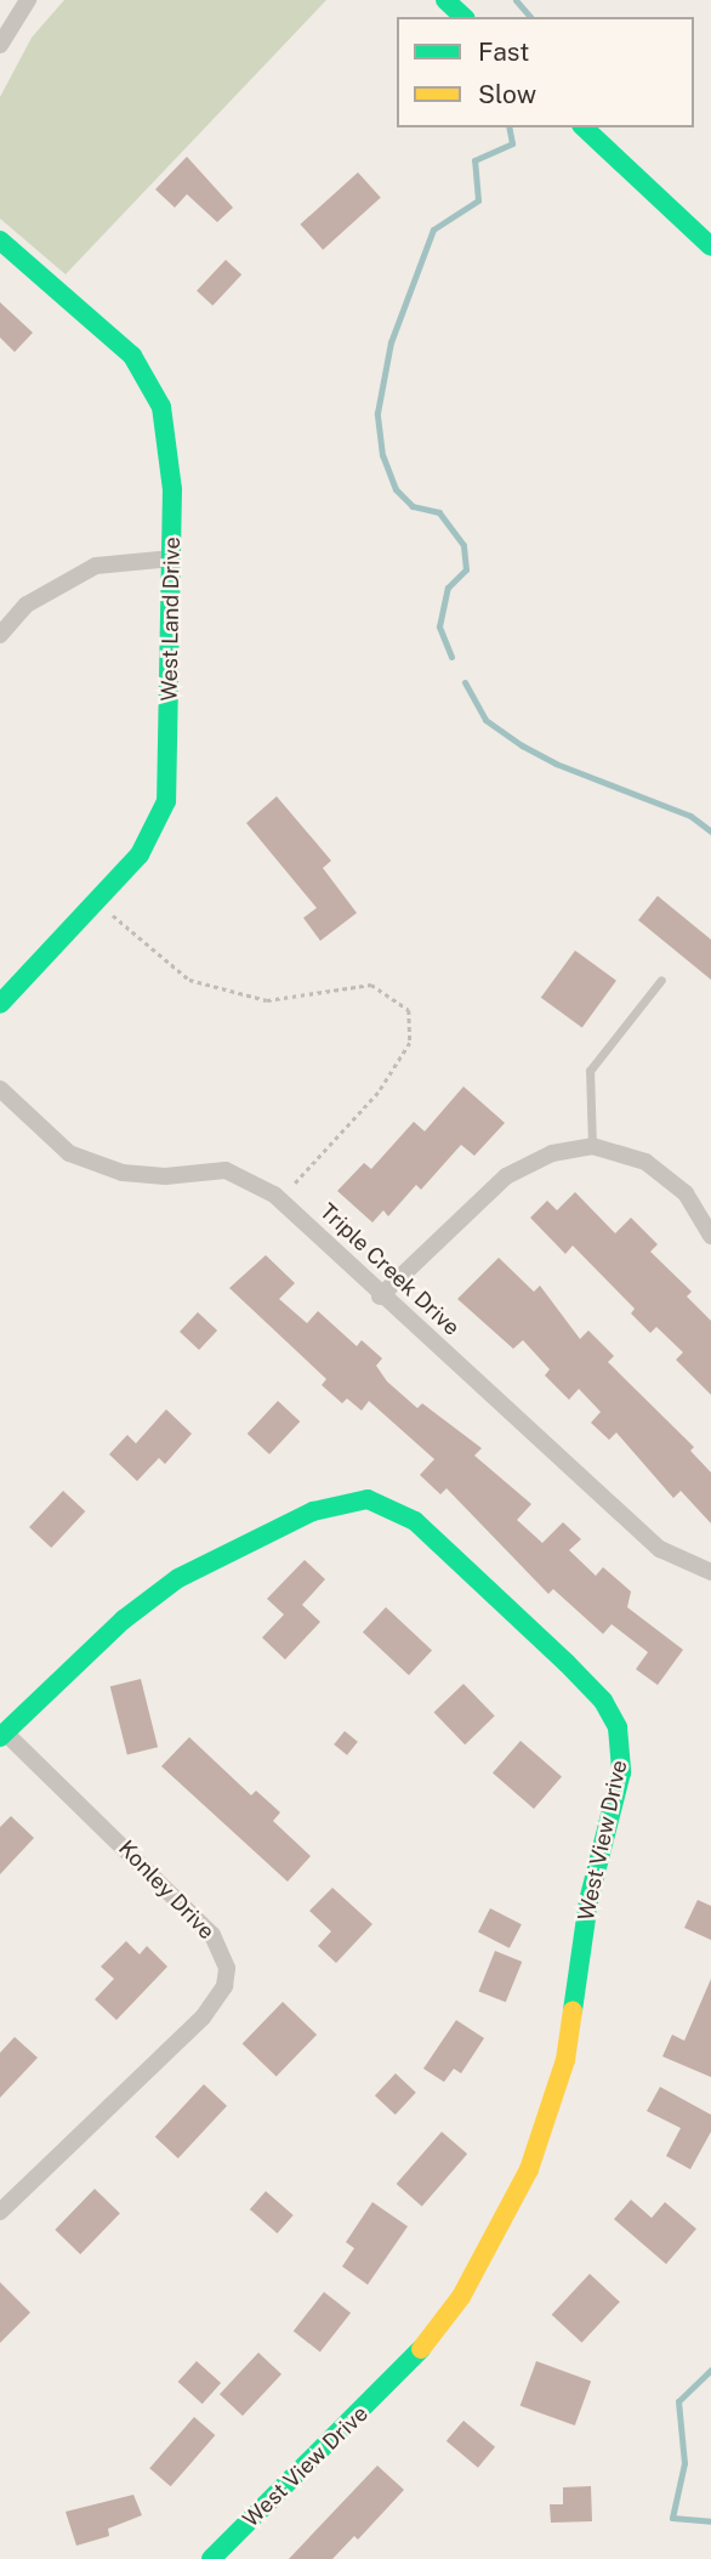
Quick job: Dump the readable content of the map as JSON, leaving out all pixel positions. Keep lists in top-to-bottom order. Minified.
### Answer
{"streets":{"street":["West Land Drive","Triple Creek Drive","West View Drive","Konley Drive"]},"crossings":[["West View Drive","Konley Drive"]],"legend":["Fast","Slow"]}
